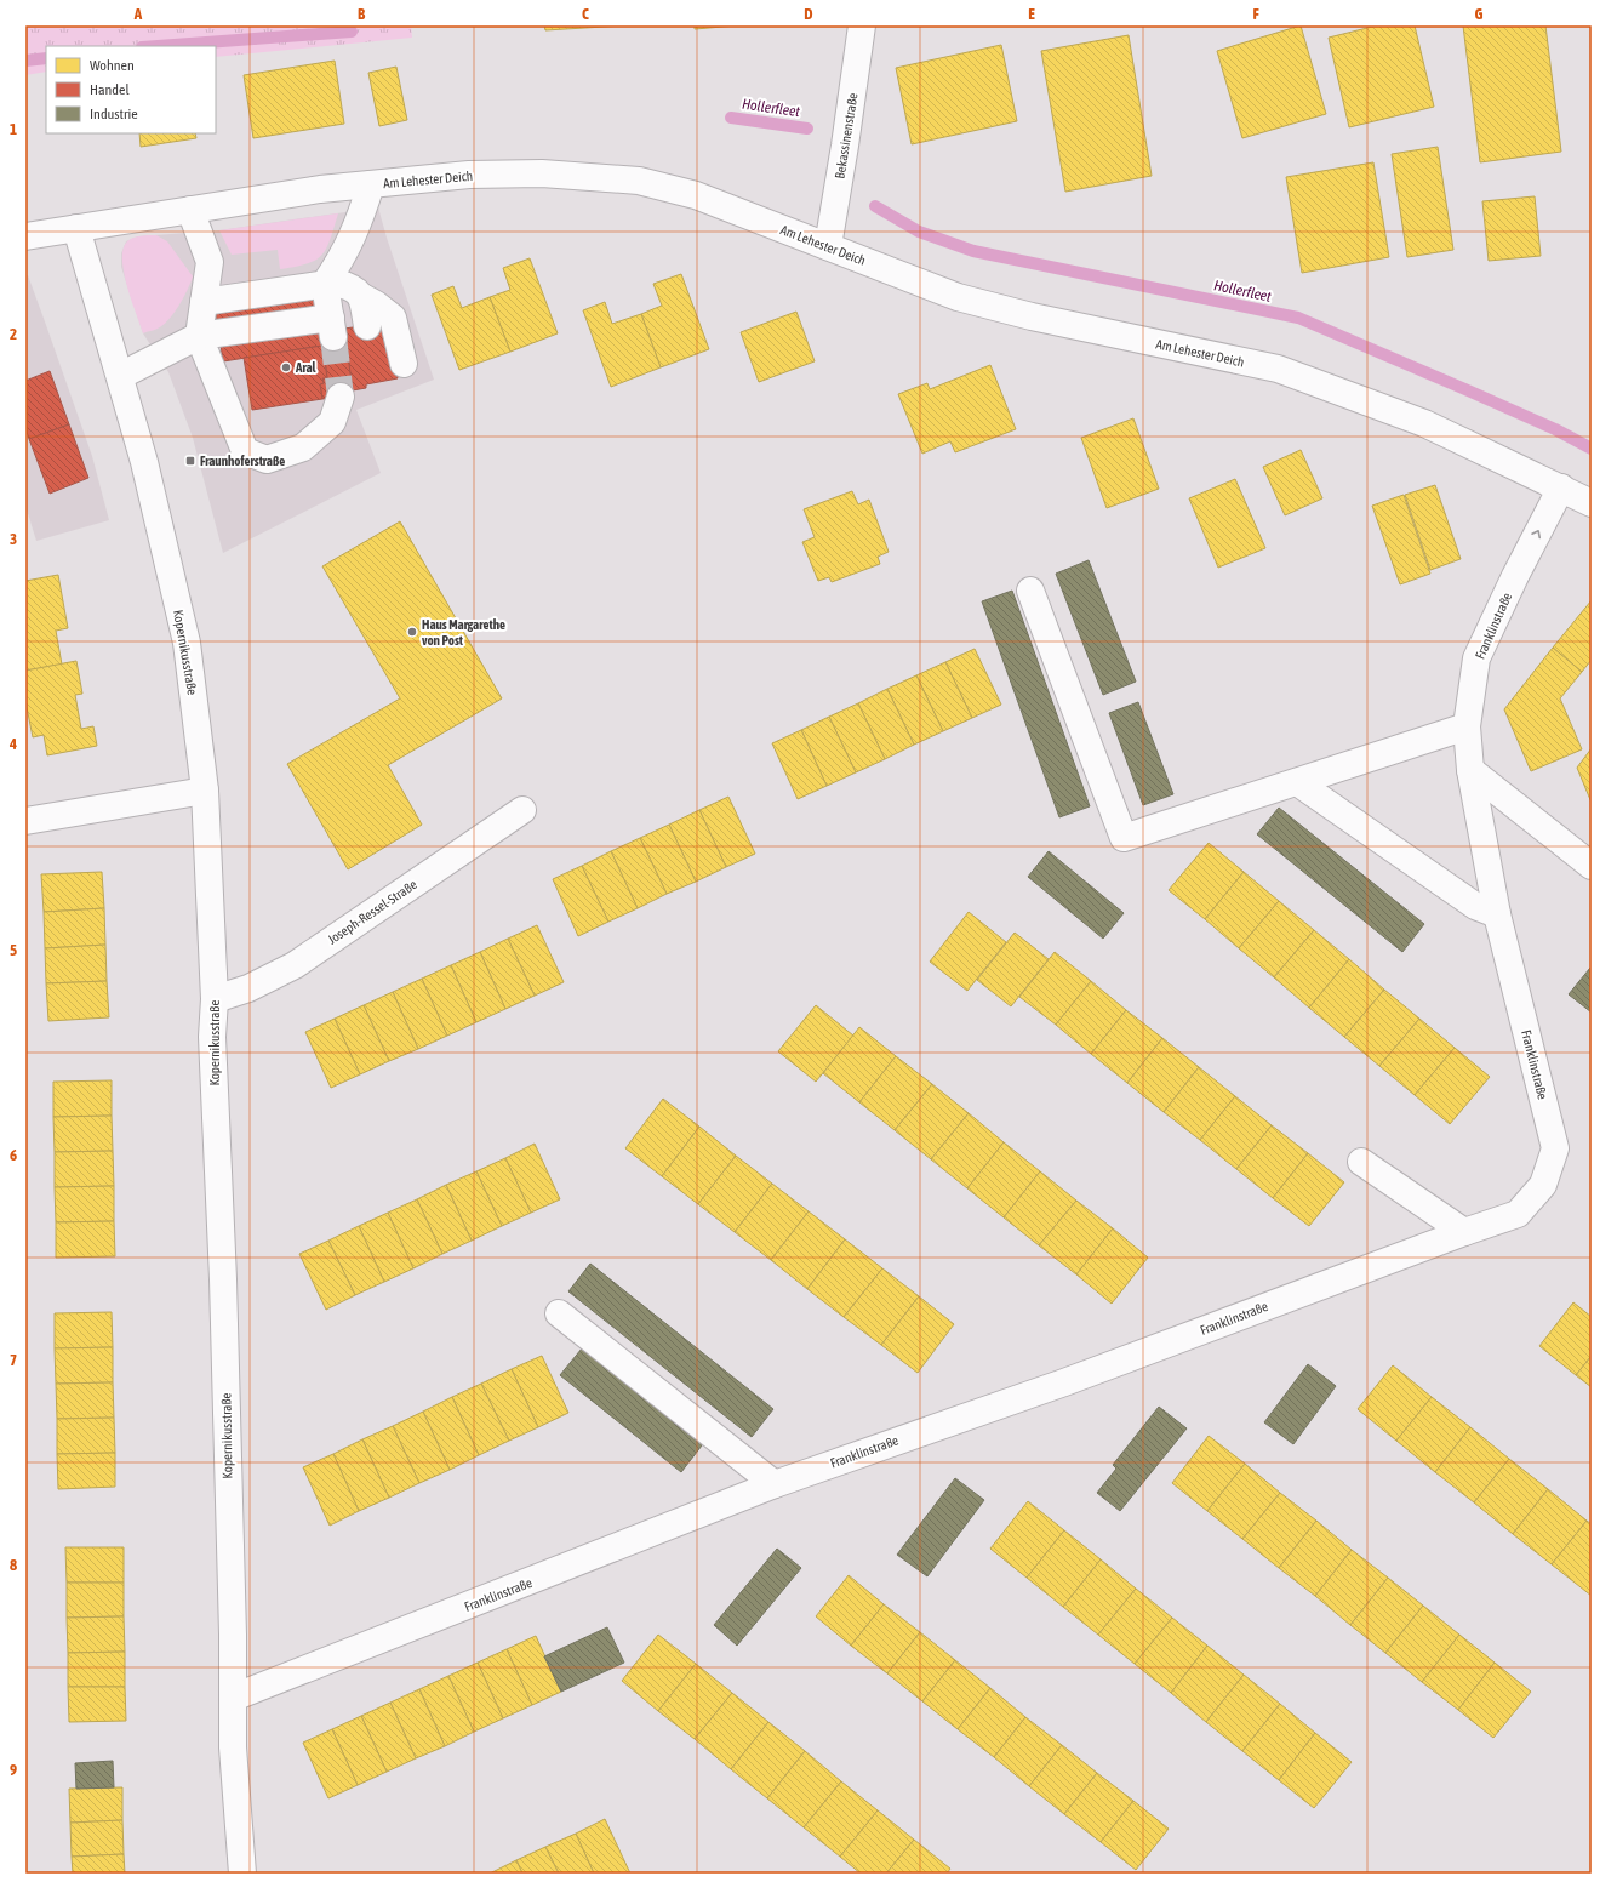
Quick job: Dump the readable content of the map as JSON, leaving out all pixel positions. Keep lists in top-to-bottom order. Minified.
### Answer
{"streets":{"street":["Bekassinenstraße","Am Lehester Deich","Franklinstraße","Kopernikusstraße","Joseph-Ressel-Straße"]},"crossings":[["Bekassinenstraße","Am Lehester Deich"],["Am Lehester Deich","Franklinstraße"],["Am Lehester Deich","Kopernikusstraße"],["Franklinstraße","Kopernikusstraße"],["Kopernikusstraße","Joseph-Ressel-Straße"]],"water":["Hollerfleet"],"places":{"other":["Aral","Haus Margarethe von Post"],"transit":["Fraunhoferstraße"]},"legend":["Wohnen","Handel","Industrie"],"grid":{"columns":["A","B","C","D","E","F","G"],"rows":["1","2","3","4","5","6","7","8","9"]}}
